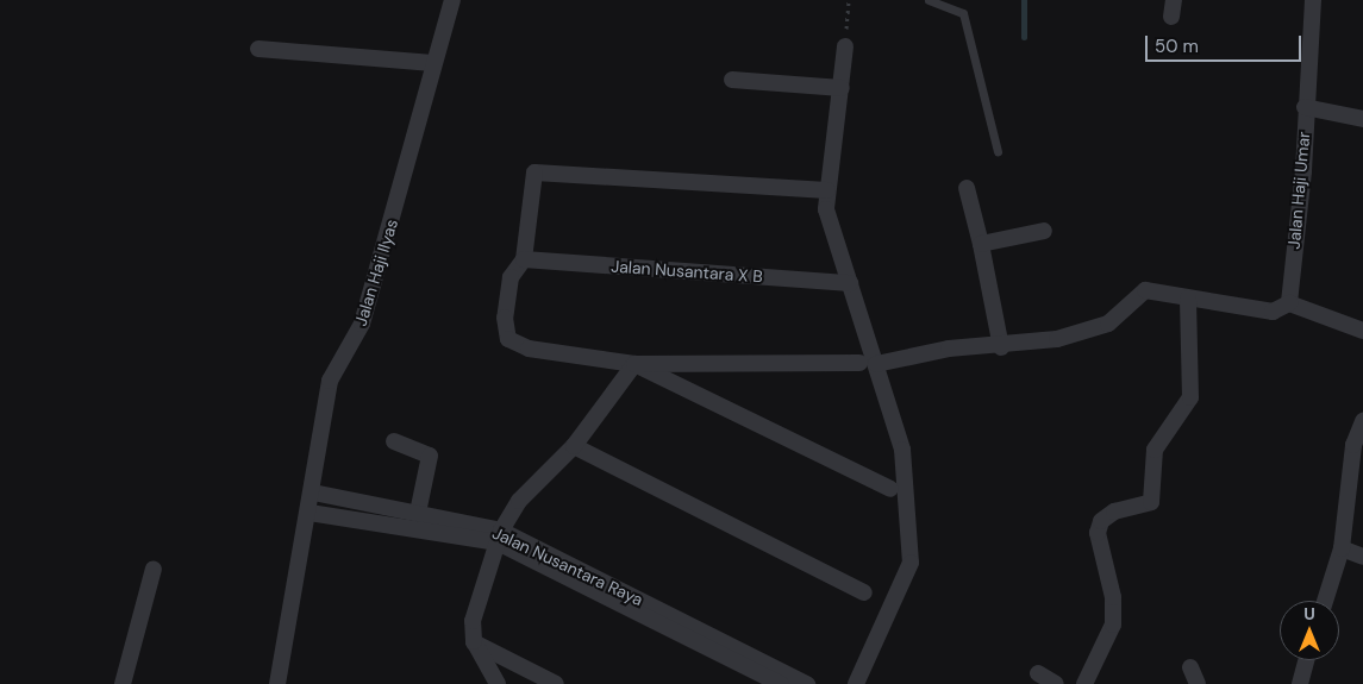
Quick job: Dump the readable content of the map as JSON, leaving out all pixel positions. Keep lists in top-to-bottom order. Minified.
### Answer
{"streets":{"street":["Jalan Haji Umar","Jalan Nusantara X B","Jalan Haji Ilyas","Jalan Nusantara Raya"]},"crossings":[["Jalan Haji Ilyas","Jalan Nusantara Raya"]],"scale_bar":"50 m","north":"top"}
